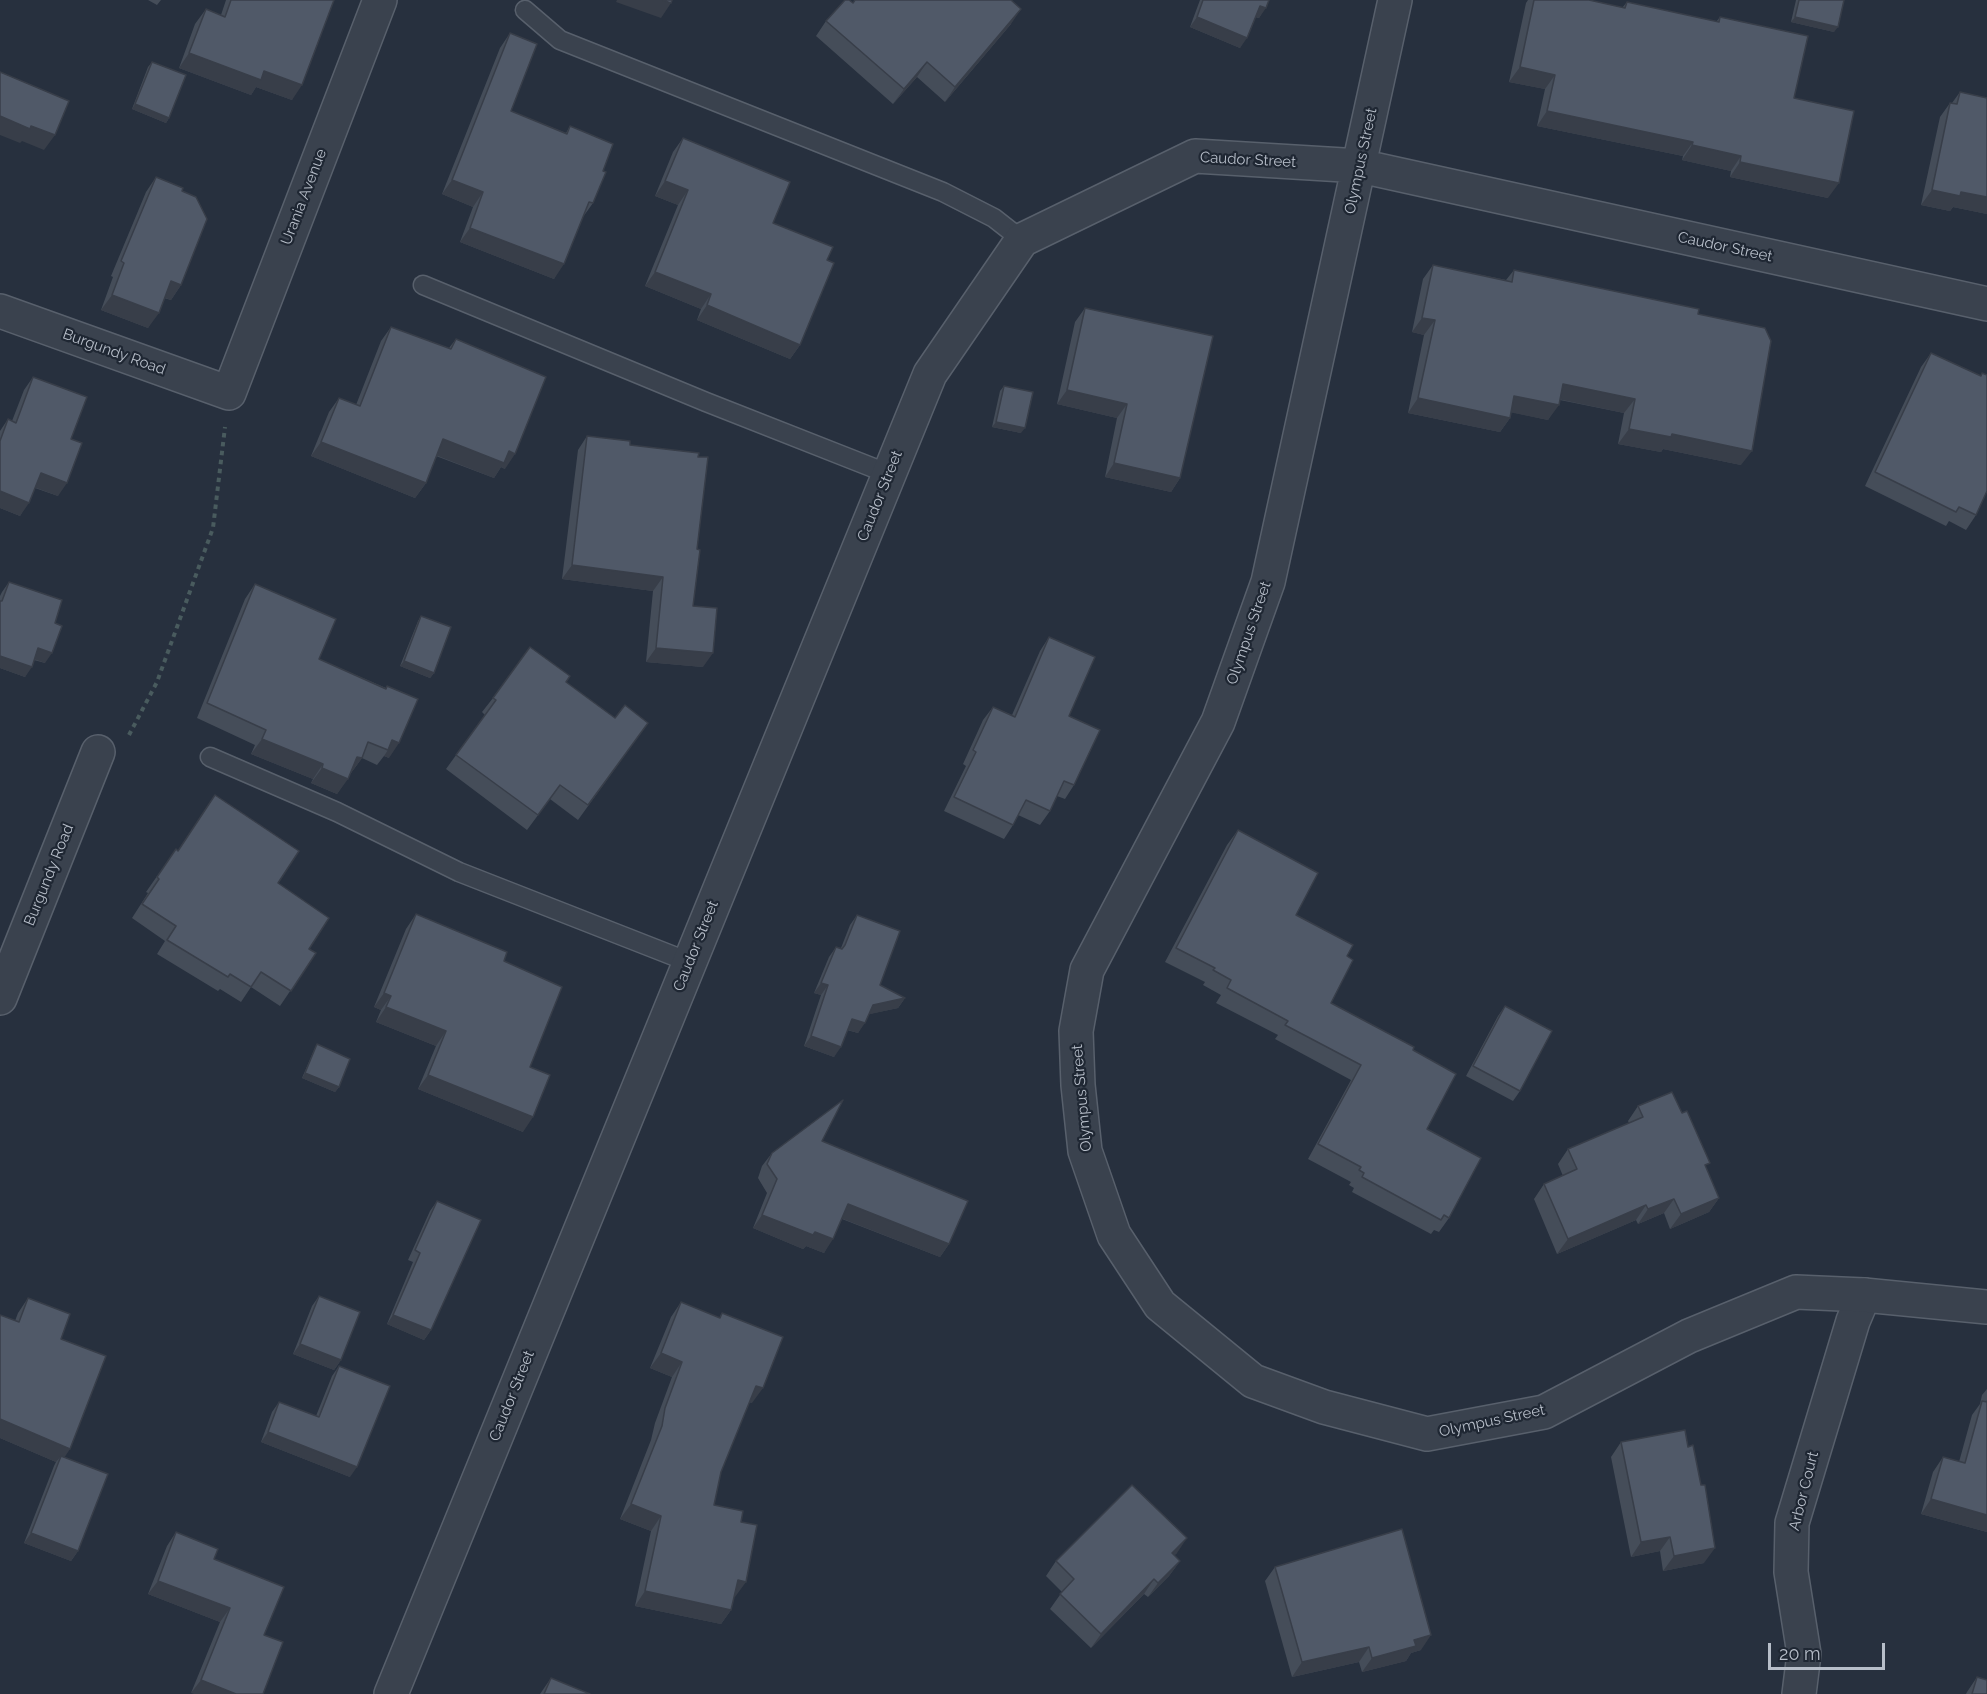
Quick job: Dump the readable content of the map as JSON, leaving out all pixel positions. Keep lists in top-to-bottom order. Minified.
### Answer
{"streets":{"street":["Caudor Street","Olympus Street","Urania Avenue","Burgundy Road","Arbor Court"]},"crossings":[["Caudor Street","Olympus Street"],["Olympus Street","Arbor Court"],["Urania Avenue","Burgundy Road"]],"scale_bar":"20 m"}
